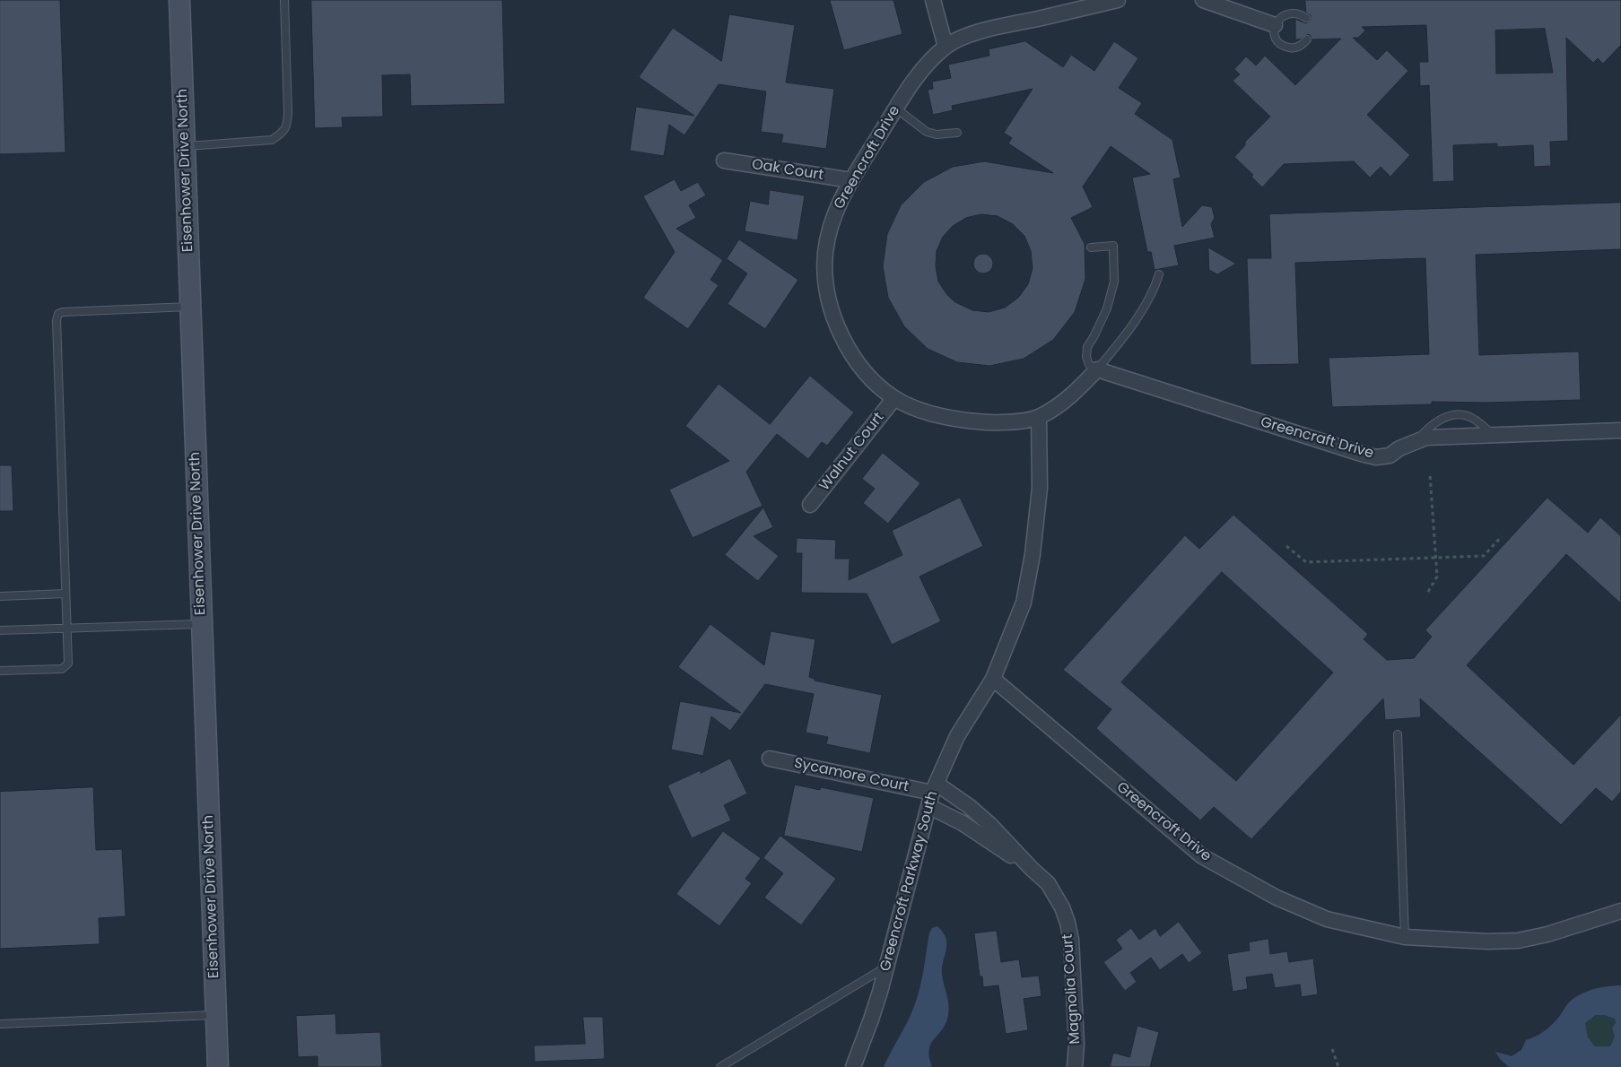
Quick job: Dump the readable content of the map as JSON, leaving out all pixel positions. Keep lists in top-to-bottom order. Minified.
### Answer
{"streets":{"street":["Greencroft Drive","Eisenhower Drive North","Oak Court","Greencraft Drive","Walnut Court","Sycamore Court","Greencroft Parkway South","Magnolia Court"]},"crossings":[["Greencroft Drive","Oak Court"],["Greencroft Drive","Greencraft Drive"],["Greencroft Drive","Walnut Court"],["Greencroft Drive","Greencroft Parkway South"],["Sycamore Court","Greencroft Parkway South"],["Sycamore Court","Magnolia Court"],["Greencroft Parkway South","Magnolia Court"]]}
